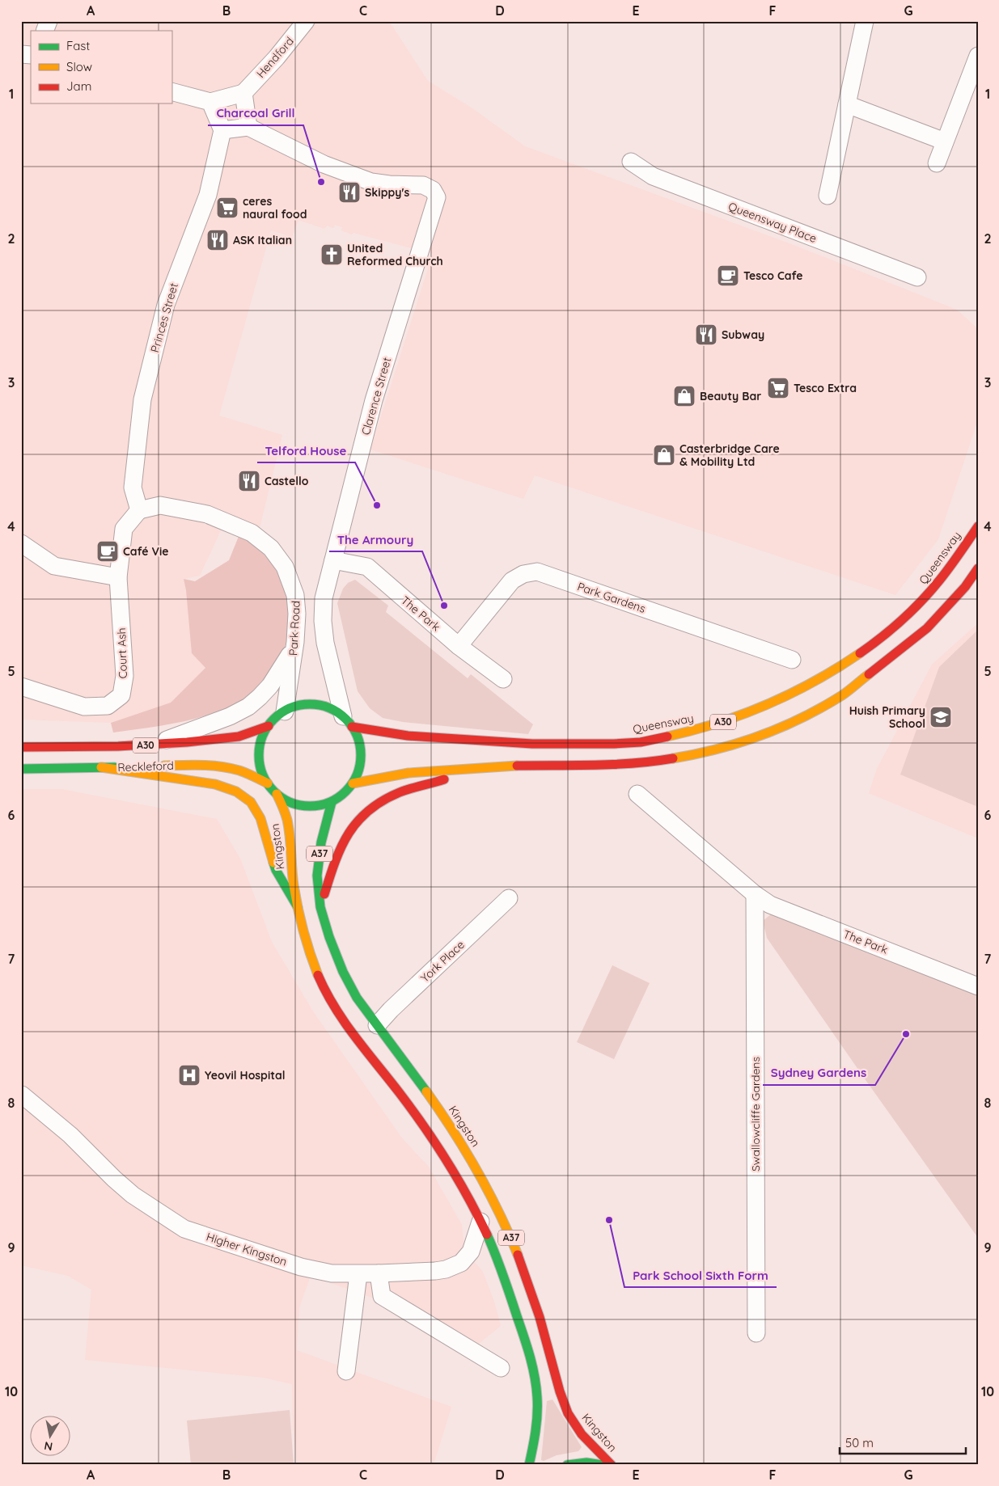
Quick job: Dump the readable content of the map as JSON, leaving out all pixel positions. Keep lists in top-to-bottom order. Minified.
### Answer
{"streets":{"main road":["Queensway","A30","Reckleford","Kingston","A37"],"street":["Hendford","Queensway Place","Princes Street","Clarence Street","Park Gardens","The Park","Park Road","Court Ash","York Place","Swallowcliffe Gardens","Higher Kingston"]},"crossings":[["Princes Street","Park Road"],["Princes Street","Court Ash"],["Clarence Street","Queensway"],["Clarence Street","The Park"],["Clarence Street","Park Road"],["Clarence Street","A30"],["Clarence Street","Reckleford"],["Clarence Street","Kingston"],["Queensway","Park Road"],["Queensway","A30"],["Queensway","Reckleford"],["Queensway","Kingston"],["Park Gardens","The Park"],["The Park","Swallowcliffe Gardens"],["Park Road","Court Ash"],["Park Road","A30"],["Park Road","Reckleford"],["Park Road","Kingston"],["A30","Reckleford"],["A30","Kingston"],["Reckleford","Kingston"],["Kingston","York Place"],["Kingston","Higher Kingston"]],"places":{"other":["Charcoal Grill","Telford House","The Armoury","Sydney Gardens","Park School Sixth Form"],"restaurant":["Skippy's","ASK Italian","Subway","Castello"],"supermarket":["ceres naural food","Tesco Extra"],"church":["United Reformed Church"],"cafe":["Tesco Cafe","Café Vie"],"shop":["Beauty Bar","Casterbridge Care & Mobility Ltd"],"school or university":["Huish Primary School"],"hospital":["Yeovil Hospital"]},"legend":["Fast","Slow","Jam"],"scale_bar":"50 m","north":"bottom","grid":{"columns":["A","B","C","D","E","F","G"],"rows":["1","2","3","4","5","6","7","8","9","10"]}}
